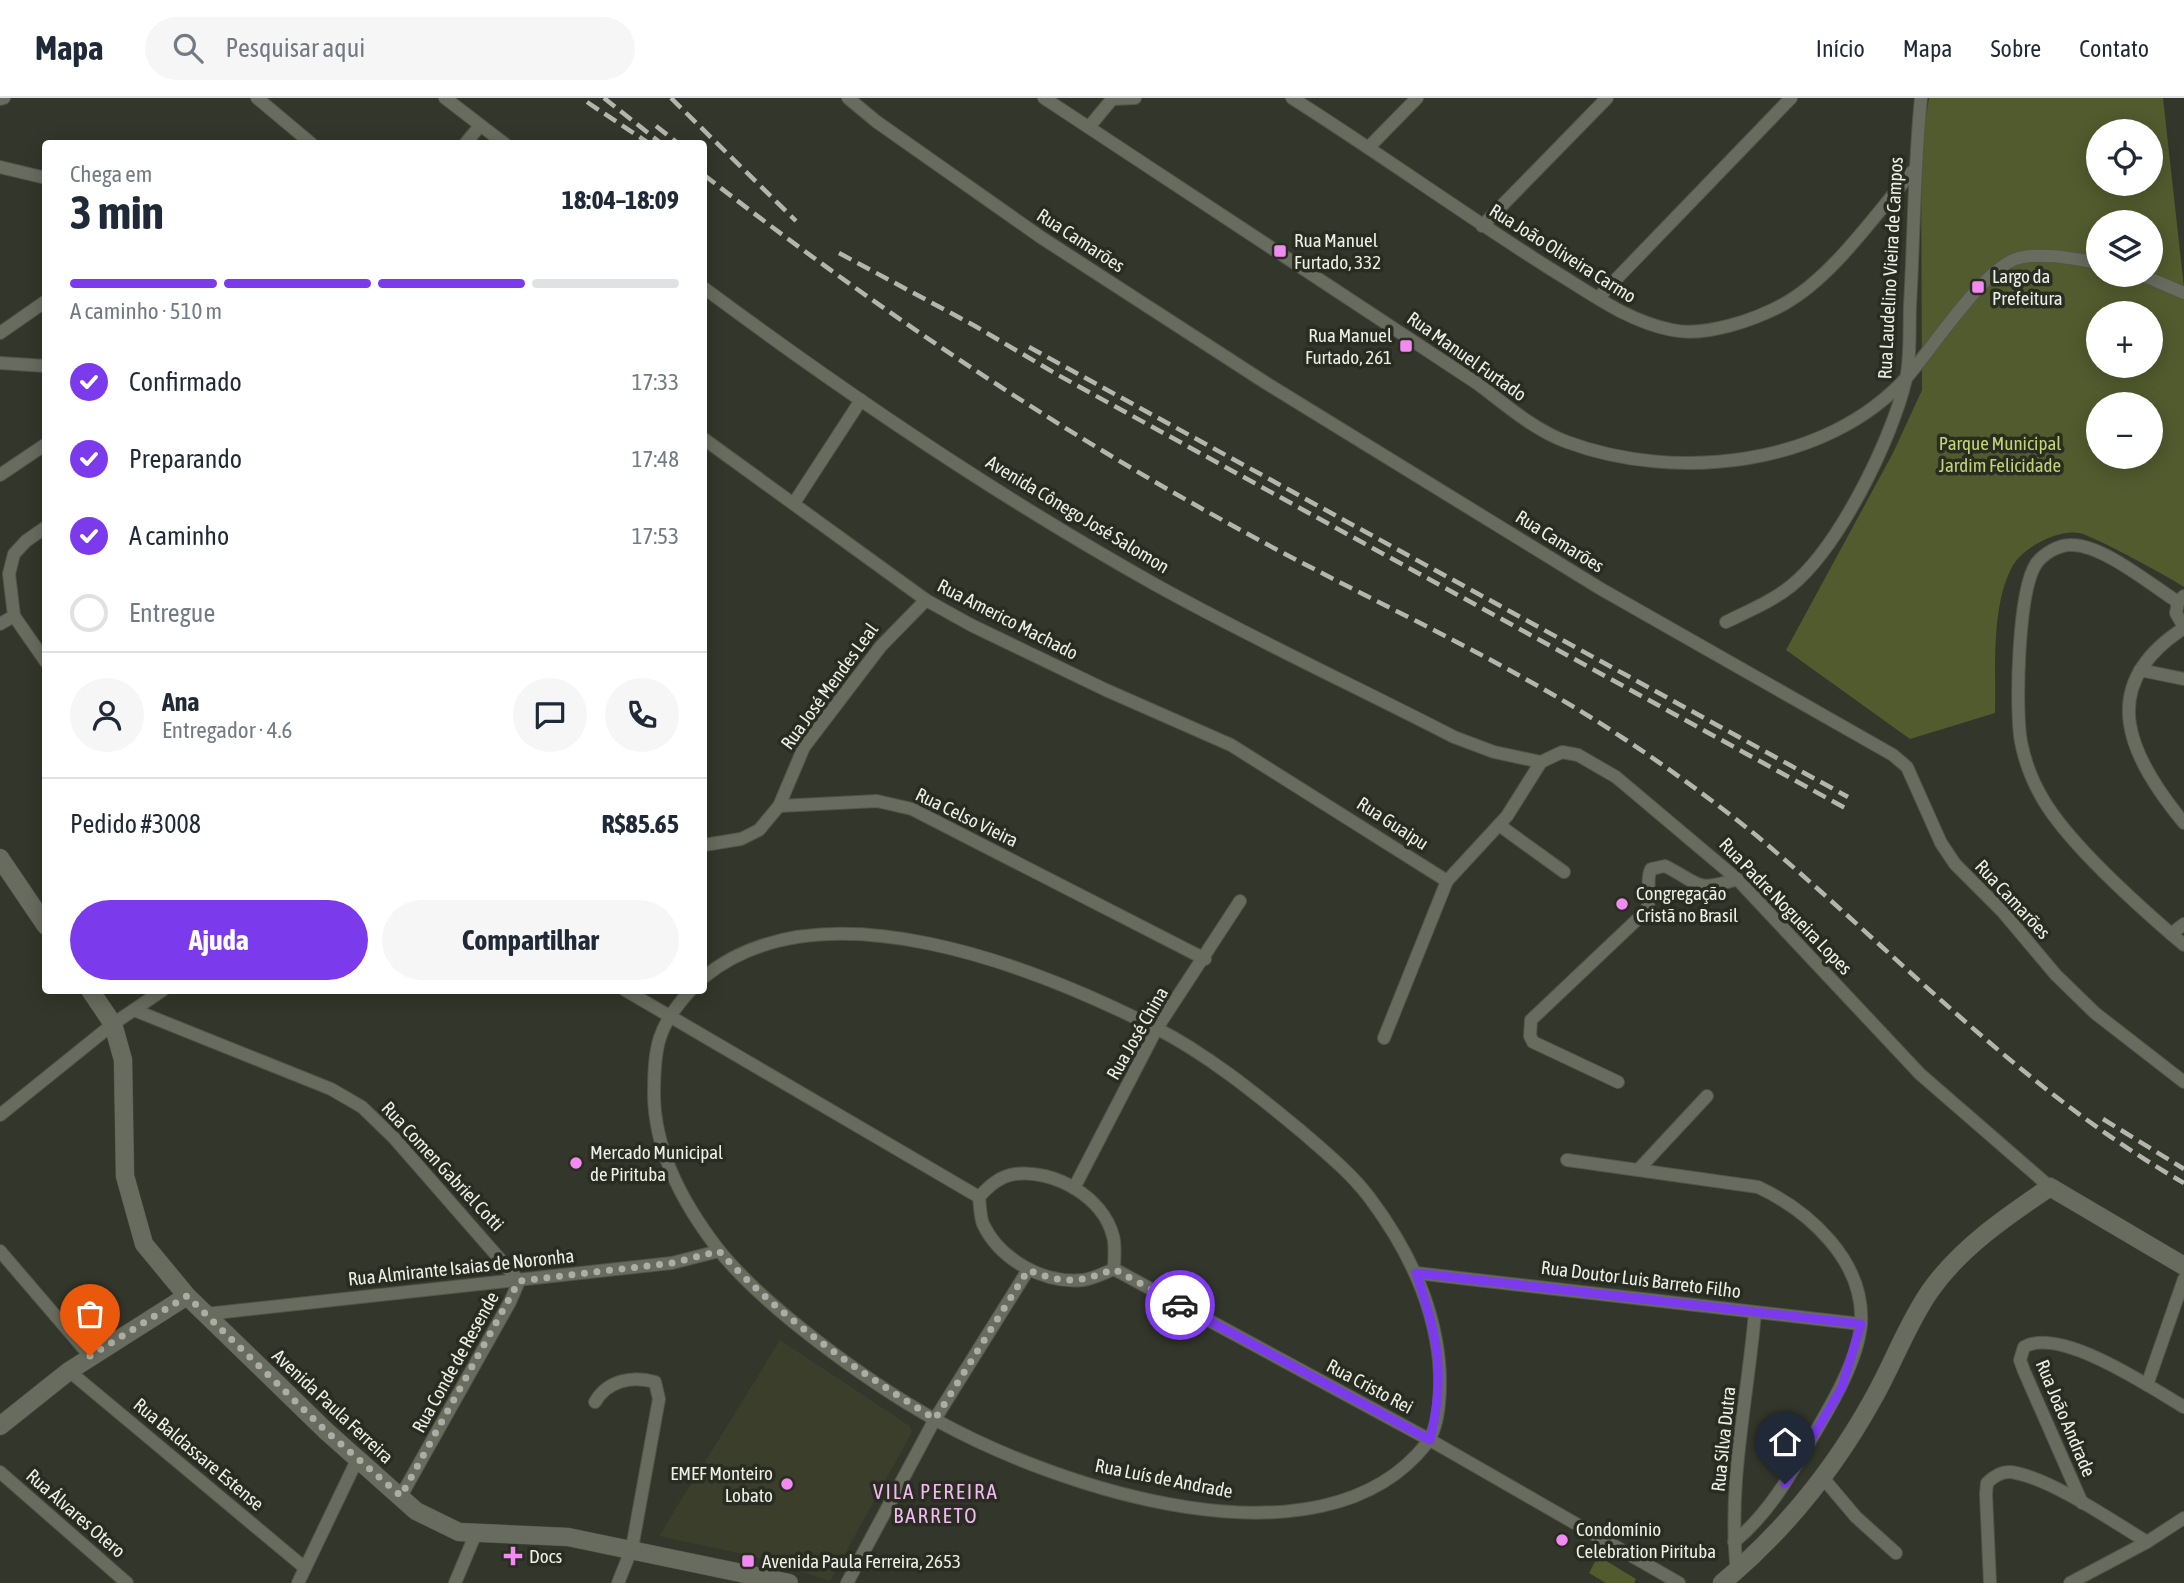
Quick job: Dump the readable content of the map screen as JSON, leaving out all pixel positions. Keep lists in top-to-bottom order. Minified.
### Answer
{"streets":{"main road":["Avenida Paula Ferreira"],"street":["Rua Camarões","Rua João Oliveira Carmo","Rua Laudelino Vieira de Campos","Rua Manuel Furtado","Avenida Cônego José Salomon","Rua Americo Machado","Rua José Mendes Leal","Rua Celso Vieira","Rua Guaipu","Rua Padre Nogueira Lopes","Rua José China","Rua Comen Gabriel Cotti","Rua Almirante Isaias de Noronha","Rua Doutor Luis Barreto Filho","Rua Conde de Resende","Rua Cristo Rei","Rua João Andrade","Rua Silva Dutra","Rua Baldassare Estense","Rua Luís de Andrade","Rua Álvares Otero"]},"crossings":[["Rua João Oliveira Carmo","Rua Laudelino Vieira de Campos"],["Rua Laudelino Vieira de Campos","Rua Manuel Furtado"],["Avenida Cônego José Salomon","Rua Padre Nogueira Lopes"],["Rua Americo Machado","Rua José Mendes Leal"],["Rua Americo Machado","Rua Guaipu"],["Rua José Mendes Leal","Rua Celso Vieira"],["Rua Celso Vieira","Rua José China"],["Rua José China","Rua Cristo Rei"],["Rua Comen Gabriel Cotti","Rua Almirante Isaias de Noronha"],["Rua Comen Gabriel Cotti","Rua Conde de Resende"],["Rua Almirante Isaias de Noronha","Rua Conde de Resende"],["Rua Almirante Isaias de Noronha","Avenida Paula Ferreira"],["Rua Almirante Isaias de Noronha","Rua Luís de Andrade"],["Rua Doutor Luis Barreto Filho","Rua Silva Dutra"],["Rua Conde de Resende","Avenida Paula Ferreira"],["Rua Cristo Rei","Rua Luís de Andrade"]],"districts":["VILA PEREIRA BARRETO"],"parks":["Parque Municipal Jardim Felicidade"],"places":{"transit":["Rua Manuel Furtado, 332","Largo da Prefeitura","Rua Manuel Furtado, 261","Avenida Paula Ferreira, 2653"],"other":["Congregação Cristã no Brasil","Mercado Municipal de Pirituba","EMEF Monteiro Lobato","Condomínio Celebration Pirituba"],"health":["Docs"]},"page":{"header":"Mapa","search":"Pesquisar aqui","nav":["Início","Mapa","Sobre","Contato"],"map_buttons":["+","−"],"heading":["3 min","Chega em","18:04–18:09"],"panel":["Ana","Entregador · 4.6","Pedido #3008","R$85.65"],"bar":"A caminho · 510 m","list":[["Confirmado","17:33"],["Preparando","17:48"],["A caminho","17:53"],"Entregue"],"buttons":["Ajuda","Compartilhar"]}}
